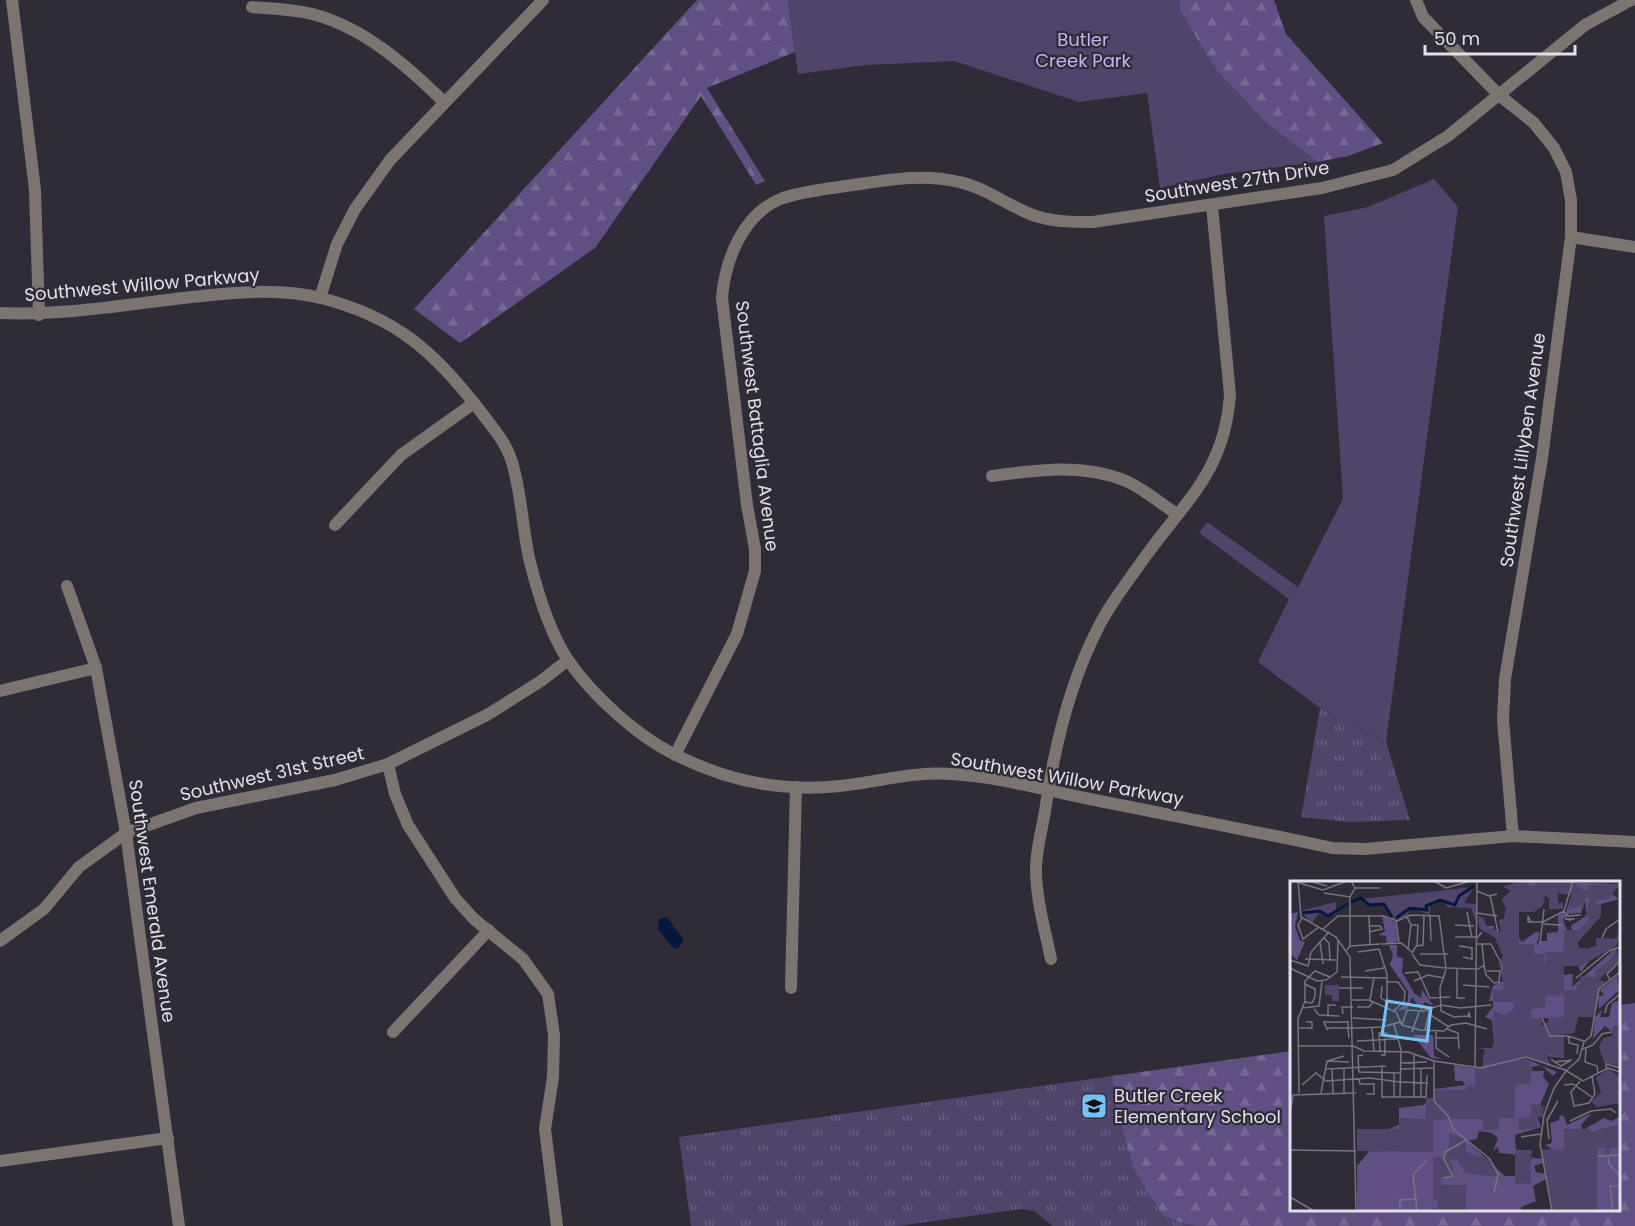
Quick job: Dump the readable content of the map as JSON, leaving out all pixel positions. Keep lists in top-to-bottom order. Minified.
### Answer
{"streets":{"street":["Southwest 27th Drive","Southwest Willow Parkway","Southwest Battaglia Avenue","Southwest Lillyben Avenue","Southwest 31st Street","Southwest Emerald Avenue"]},"crossings":[["Southwest 27th Drive","Southwest Battaglia Avenue"],["Southwest 27th Drive","Southwest Lillyben Avenue"],["Southwest Willow Parkway","Southwest Battaglia Avenue"],["Southwest Willow Parkway","Southwest Lillyben Avenue"],["Southwest Willow Parkway","Southwest 31st Street"],["Southwest 31st Street","Southwest Emerald Avenue"]],"parks":["Butler Creek Park"],"places":{"school or university":["Butler Creek Elementary School"]},"scale_bar":"50 m"}
